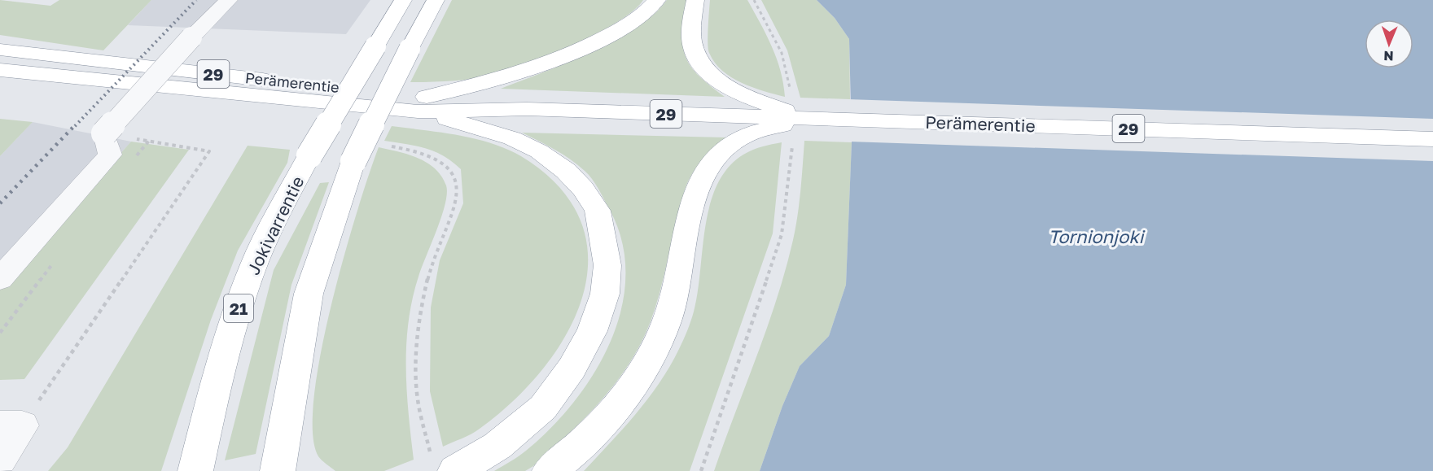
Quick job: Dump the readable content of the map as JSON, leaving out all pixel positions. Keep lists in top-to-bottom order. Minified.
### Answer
{"streets":{"highway":["29","Perämerentie","Jokivarrentie","21"]},"water":["Tornionjoki"],"north":"bottom"}
